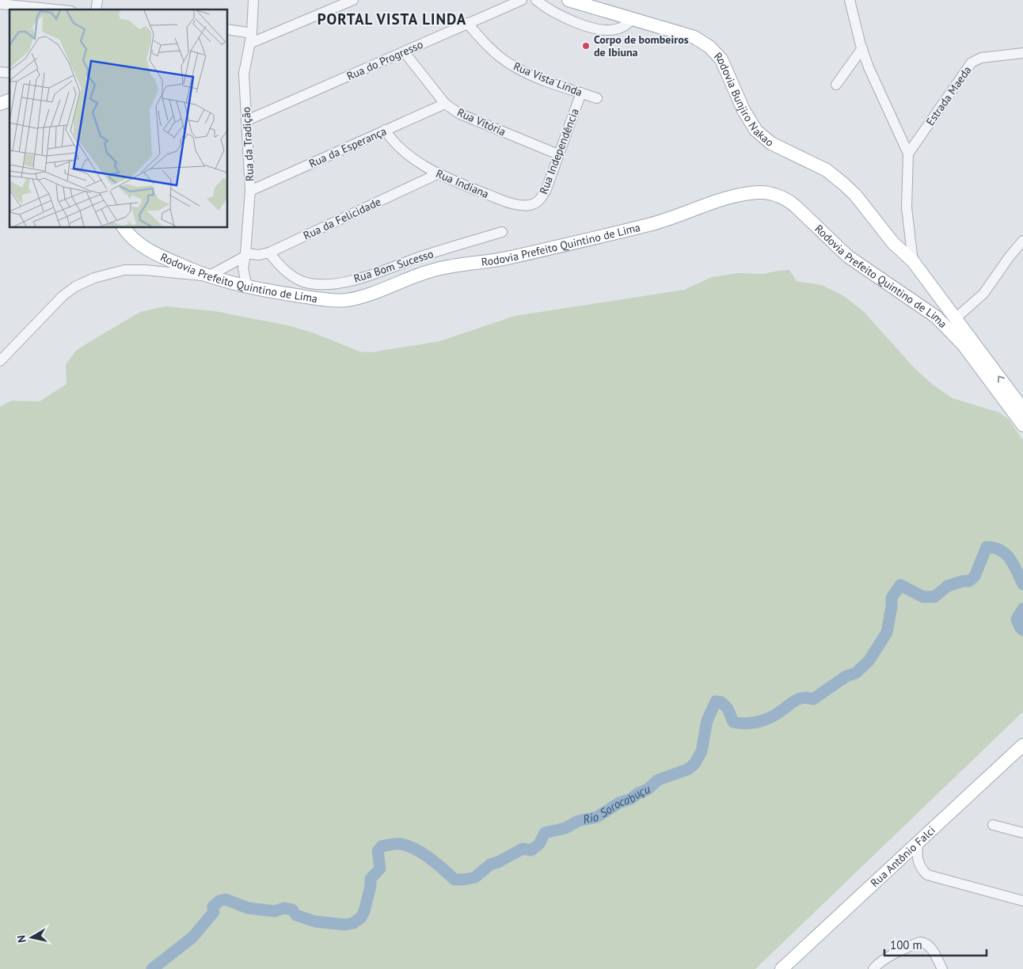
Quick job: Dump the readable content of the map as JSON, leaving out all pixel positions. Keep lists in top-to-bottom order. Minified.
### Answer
{"streets":{"main road":["Rodovia Bunjiro Nakao","Rodovia Prefeito Quintino de Lima","Rua Antônio Falci"],"street":["Rua do Progresso","Rua Vista Linda","Estrada Maeda","Rua Vitória","Rua da Tradição","Rua da Esperança","Rua Independência","Rua Indiana","Rua da Felicidade","Rua Bom Sucesso"]},"crossings":[["Rua do Progresso","Rua Vista Linda"],["Rua do Progresso","Rua Vitória"],["Rua do Progresso","Rua da Tradição"],["Rua Vista Linda","Rua Independência"],["Rodovia Bunjiro Nakao","Rodovia Prefeito Quintino de Lima"],["Rua Vitória","Rua da Esperança"],["Rua Vitória","Rua Independência"],["Rua da Tradição","Rua da Esperança"],["Rua da Tradição","Rua da Felicidade"],["Rua da Tradição","Rodovia Prefeito Quintino de Lima"],["Rua da Esperança","Rua Indiana"],["Rua Independência","Rua Indiana"],["Rua Indiana","Rua da Felicidade"],["Rua da Felicidade","Rua Bom Sucesso"]],"districts":["PORTAL VISTA LINDA"],"water":["Rio Sorocabuçu"],"places":["Corpo de bombeiros de Ibiuna"],"scale_bar":"100 m","north":"left"}
